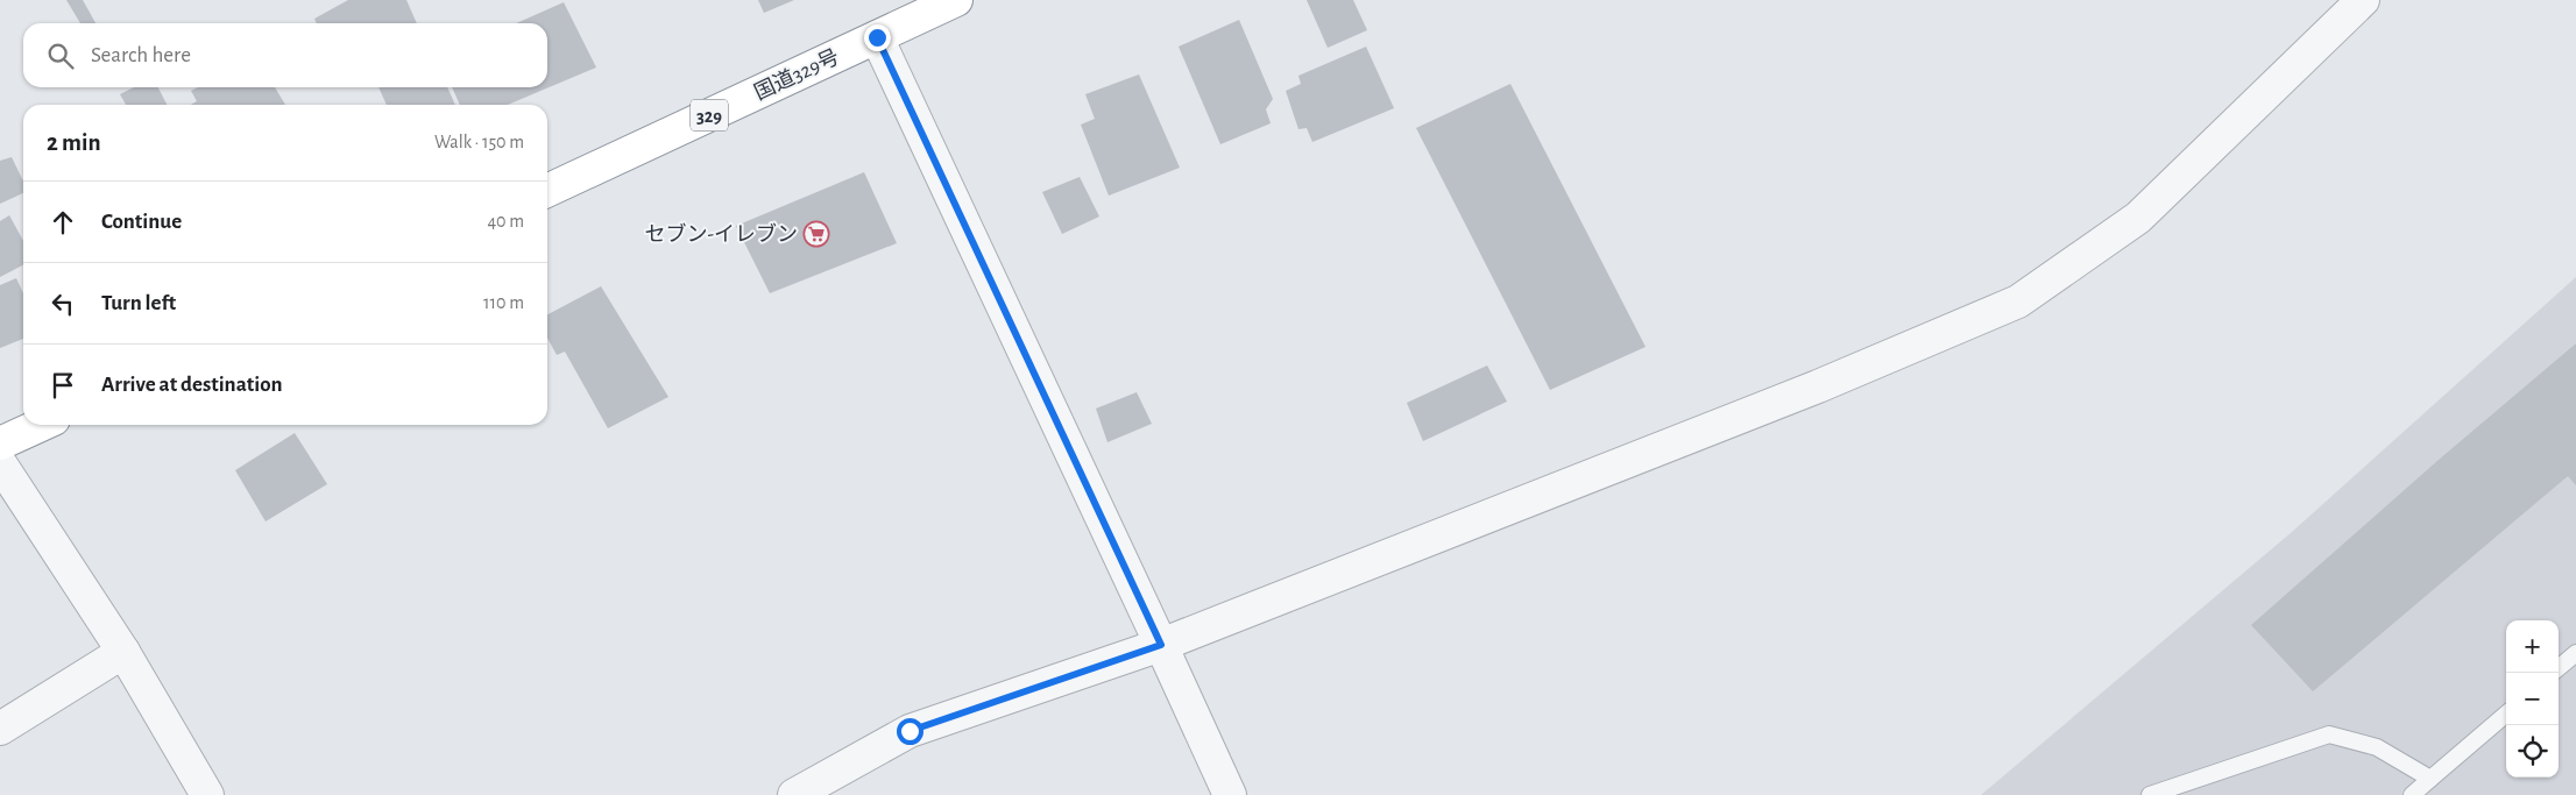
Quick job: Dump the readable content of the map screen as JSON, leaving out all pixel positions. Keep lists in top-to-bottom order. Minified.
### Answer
{"streets":{"highway":["国道329号","329"]},"places":{"supermarket":["セブン-イレブン"]},"page":{"search":"Search here","heading":["2 min","Walk · 150 m"],"list":[["Continue","40 m"],["Turn left","110 m"],"Arrive at destination"],"map_buttons":["+","−"]}}
